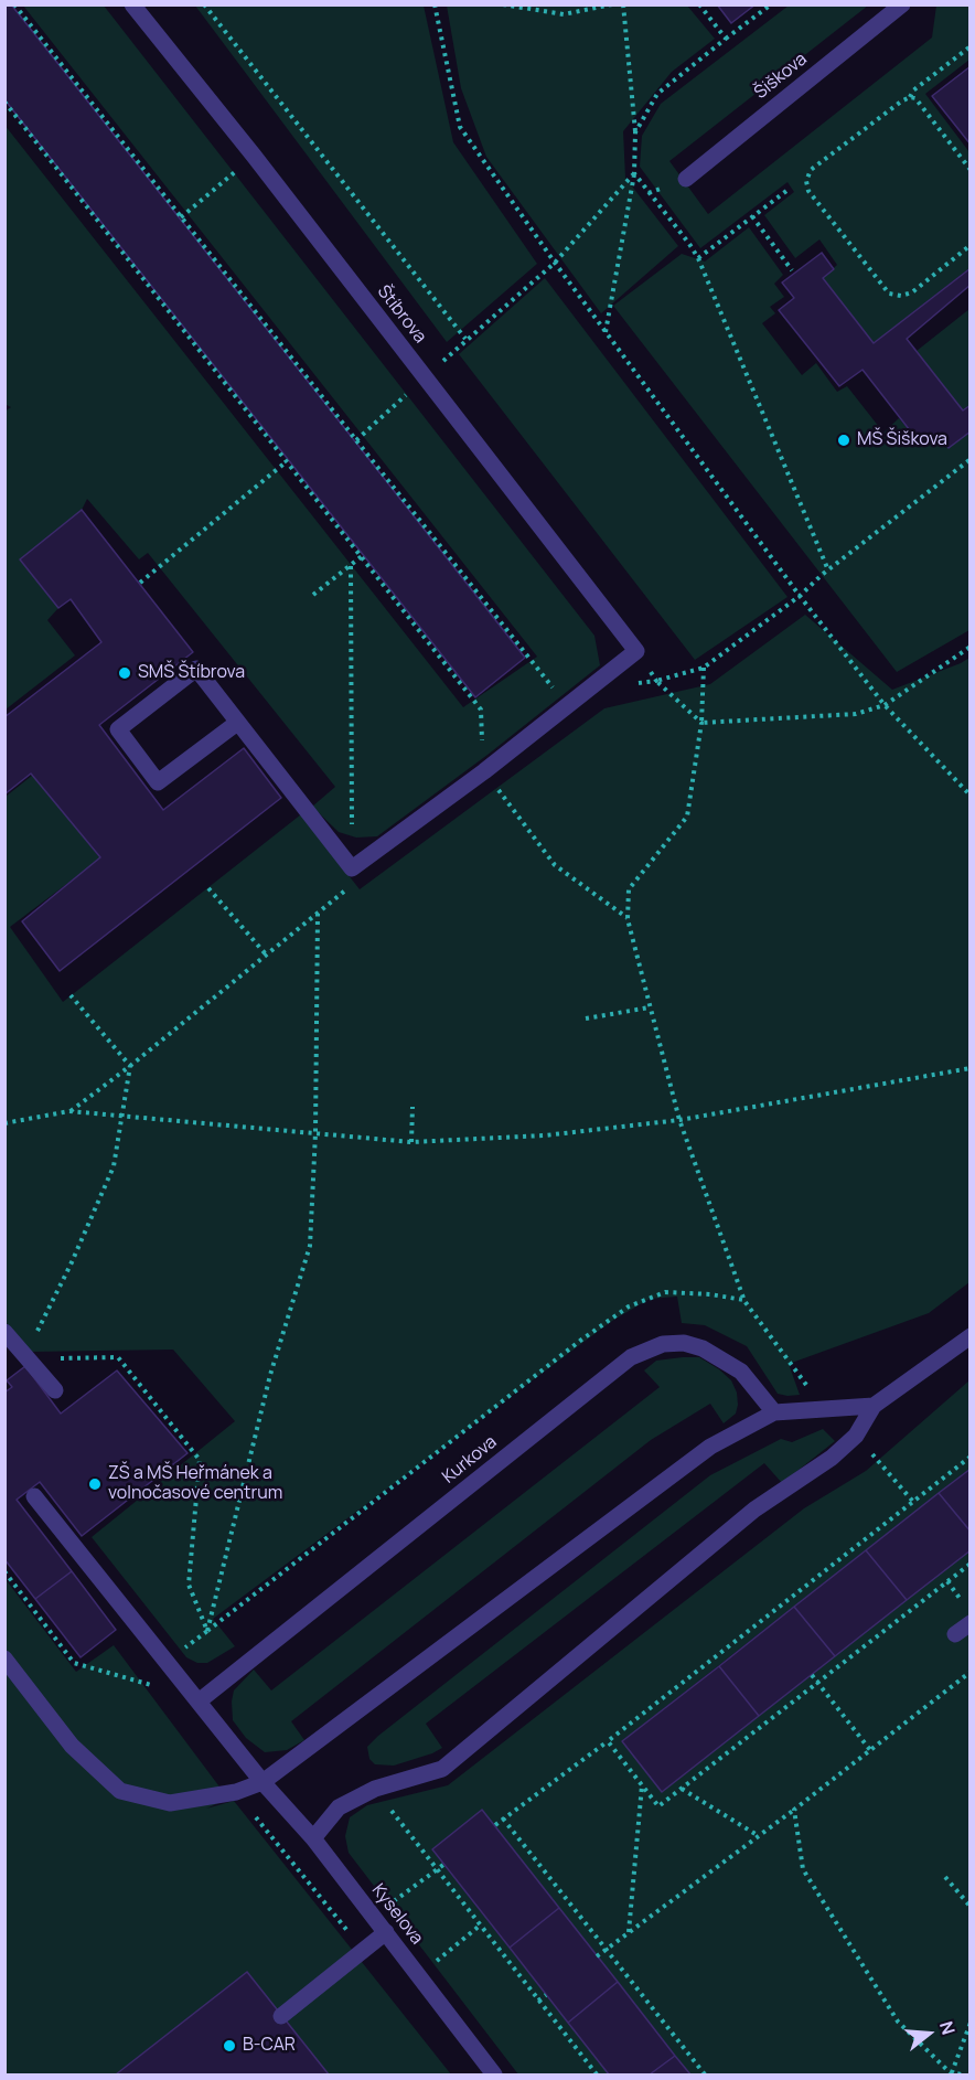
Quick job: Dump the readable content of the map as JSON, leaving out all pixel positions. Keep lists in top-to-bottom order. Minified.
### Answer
{"streets":{"street":["Šiškova","Štíbrova","Kurkova","Kyselova"]},"crossings":[["Kurkova","Kyselova"]],"places":["MŠ Šiškova","SMŠ Štíbrova","ZŠ a MŠ Heřmánek a volnočasové centrum","B-CAR"],"north":"right"}
